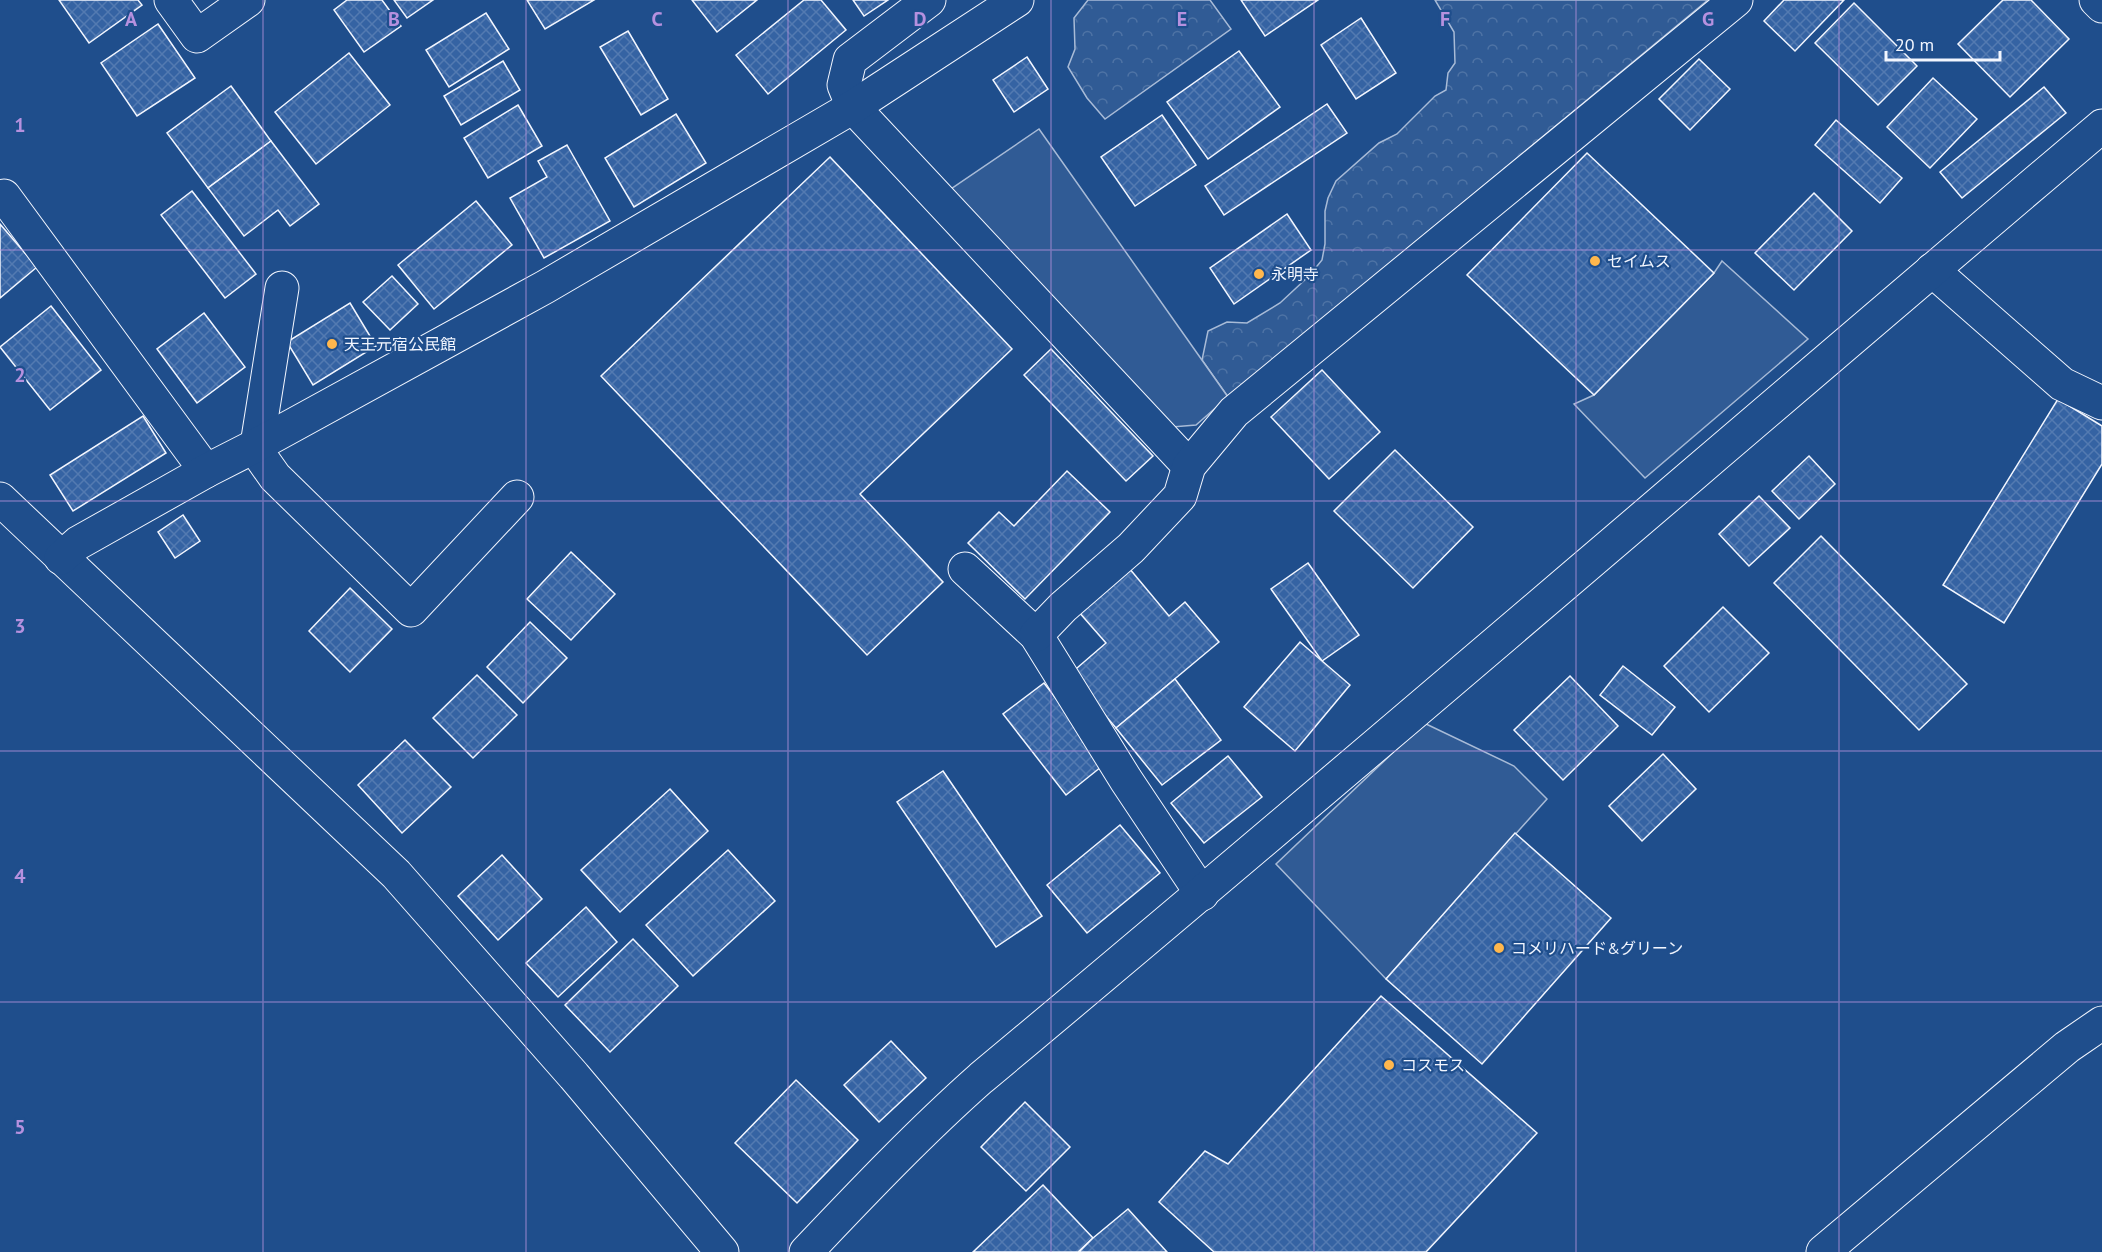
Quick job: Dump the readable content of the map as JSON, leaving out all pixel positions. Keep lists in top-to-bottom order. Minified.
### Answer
{"places":["セイムス","永明寺","天王元宿公民館","コメリハード&グリーン","コスモス"],"scale_bar":"20 m","grid":{"columns":["A","B","C","D","E","F","G"],"rows":["1","2","3","4","5"]}}
